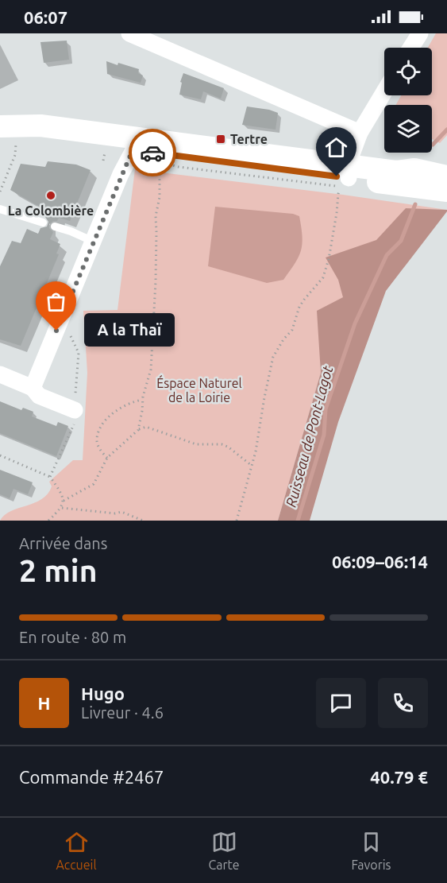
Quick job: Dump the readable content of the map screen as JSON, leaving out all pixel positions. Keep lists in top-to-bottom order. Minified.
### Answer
{"water":["Ruisseau de Pont-Lagot"],"parks":["Éspace Naturel de la Loirie"],"places":{"transit":["Tertre"],"other":["La Colombière","A la Thaï"]},"page":{"status":"06:07","bubble":"A la Thaï","heading":["2 min","Arrivée dans","06:09–06:14"],"panel":["Hugo","Livreur · 4.6","Commande #2467","40.79 €"],"bar":"En route · 80 m","round":"H","tabs":["Accueil","Carte","Favoris"]}}
